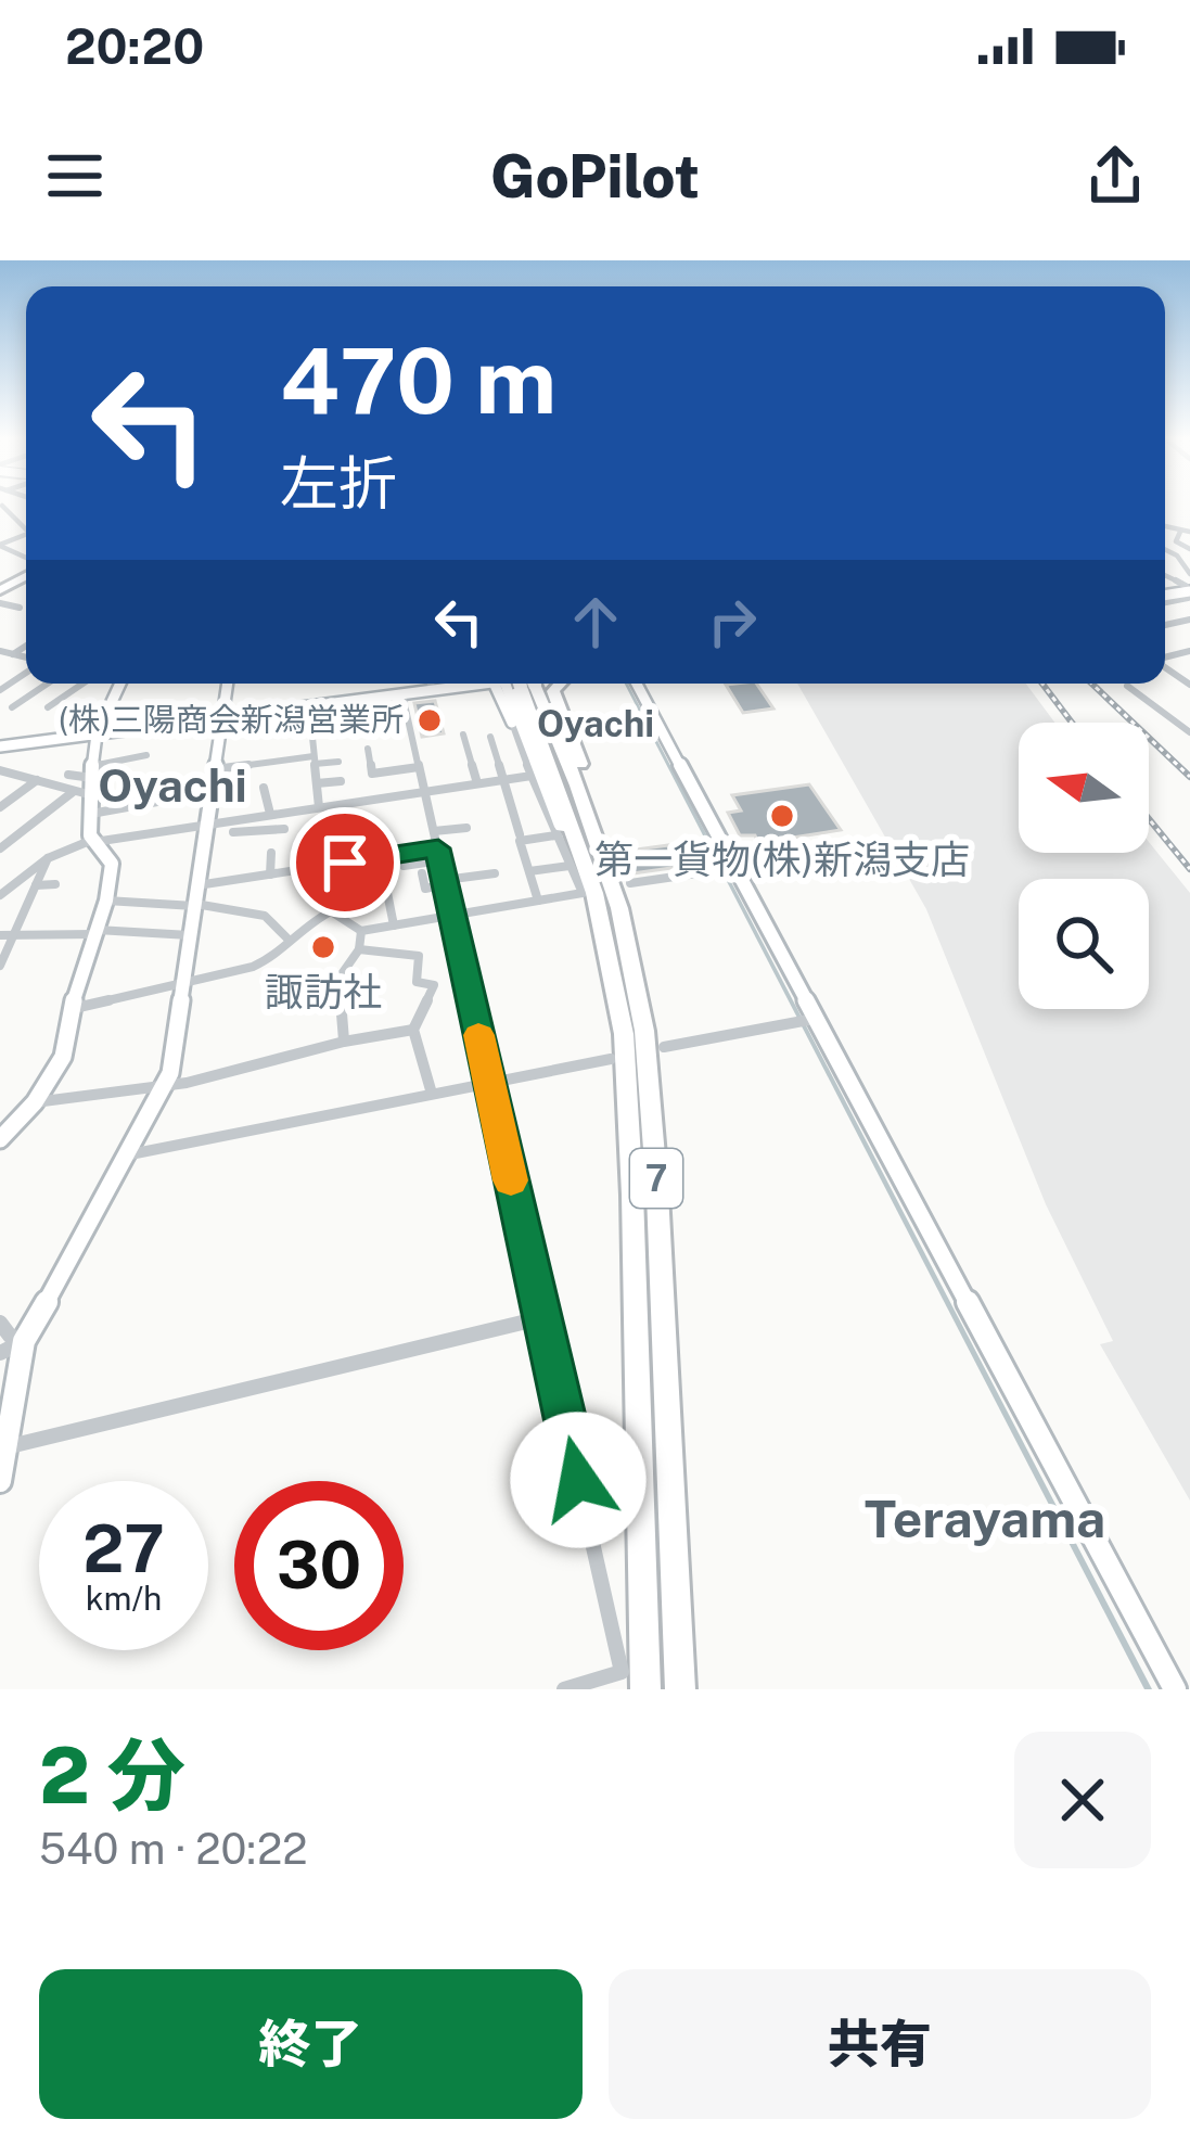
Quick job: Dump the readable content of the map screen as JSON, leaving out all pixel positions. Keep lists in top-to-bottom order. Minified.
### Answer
{"streets":{"highway":["7"]},"districts":["Oyachi","Oyachi","Terayama"],"places":["(株)三陽商会新潟営業所","第一貨物(株)新潟支店","諏訪社"],"north":"left","page":{"status":"20:20","header":"GoPilot","turn":["470 m","左折"],"speed":"27 km/h","limit":"30","heading":["2 分","540 m · 20:22"],"buttons":["終了","共有"]}}
